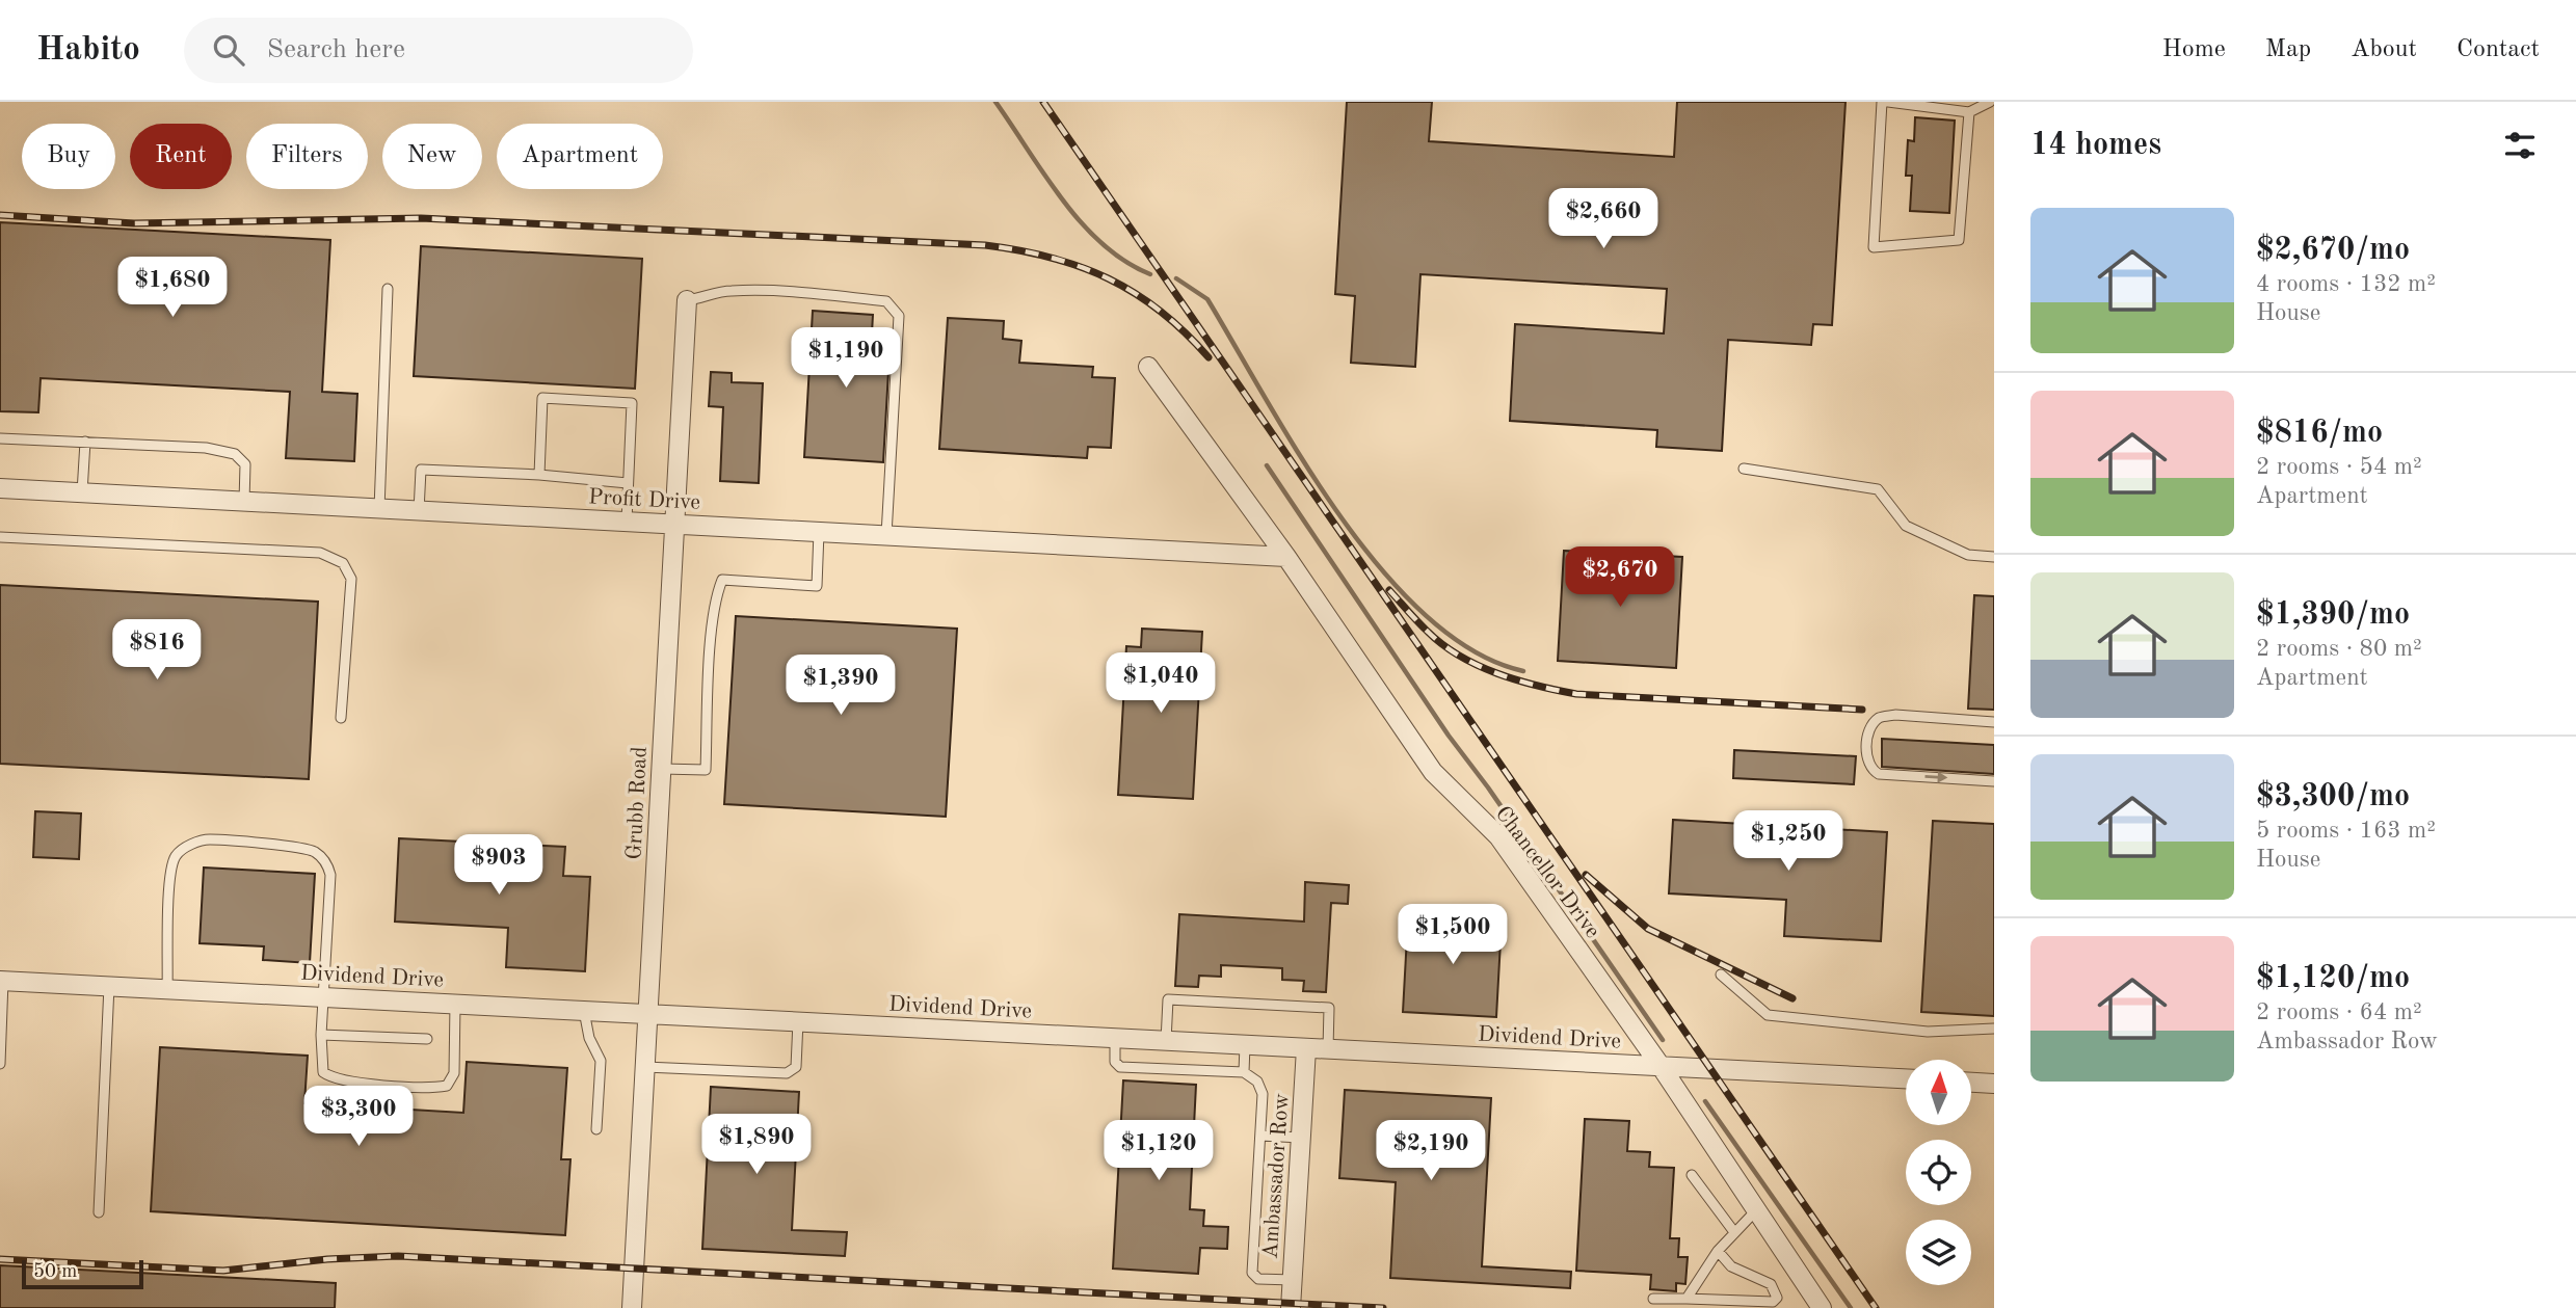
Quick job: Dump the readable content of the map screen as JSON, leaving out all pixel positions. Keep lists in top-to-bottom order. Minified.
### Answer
{"streets":{"street":["Profit Drive","Grubb Road","Chancellor Drive","Dividend Drive","Ambassador Row"]},"crossings":[["Profit Drive","Grubb Road"],["Profit Drive","Chancellor Drive"],["Grubb Road","Dividend Drive"],["Chancellor Drive","Dividend Drive"],["Dividend Drive","Ambassador Row"]],"scale_bar":"50 m","north":"top","page":{"header":"Habito","search":"Search here","nav":["Home","Map","About","Contact"],"heading":"14 homes","chip":["Buy","Rent","Filters","New","Apartment"],"price":["$2,660","$1,680","$1,190","$2,670","$816","$1,040","$1,390","$1,250","$903","$1,500","$3,300","$1,890","$1,120","$2,190"],"list":[{"name":"$2,670/mo","note":"4 rooms · 132 m² · House"},{"name":"$816/mo","note":"2 rooms · 54 m² · Apartment"},{"name":"$1,390/mo","note":"2 rooms · 80 m² · Apartment"},{"name":"$3,300/mo","note":"5 rooms · 163 m² · House"},{"name":"$1,120/mo","note":"2 rooms · 64 m² · Ambassador Row"}],"scale":"50 m"}}
